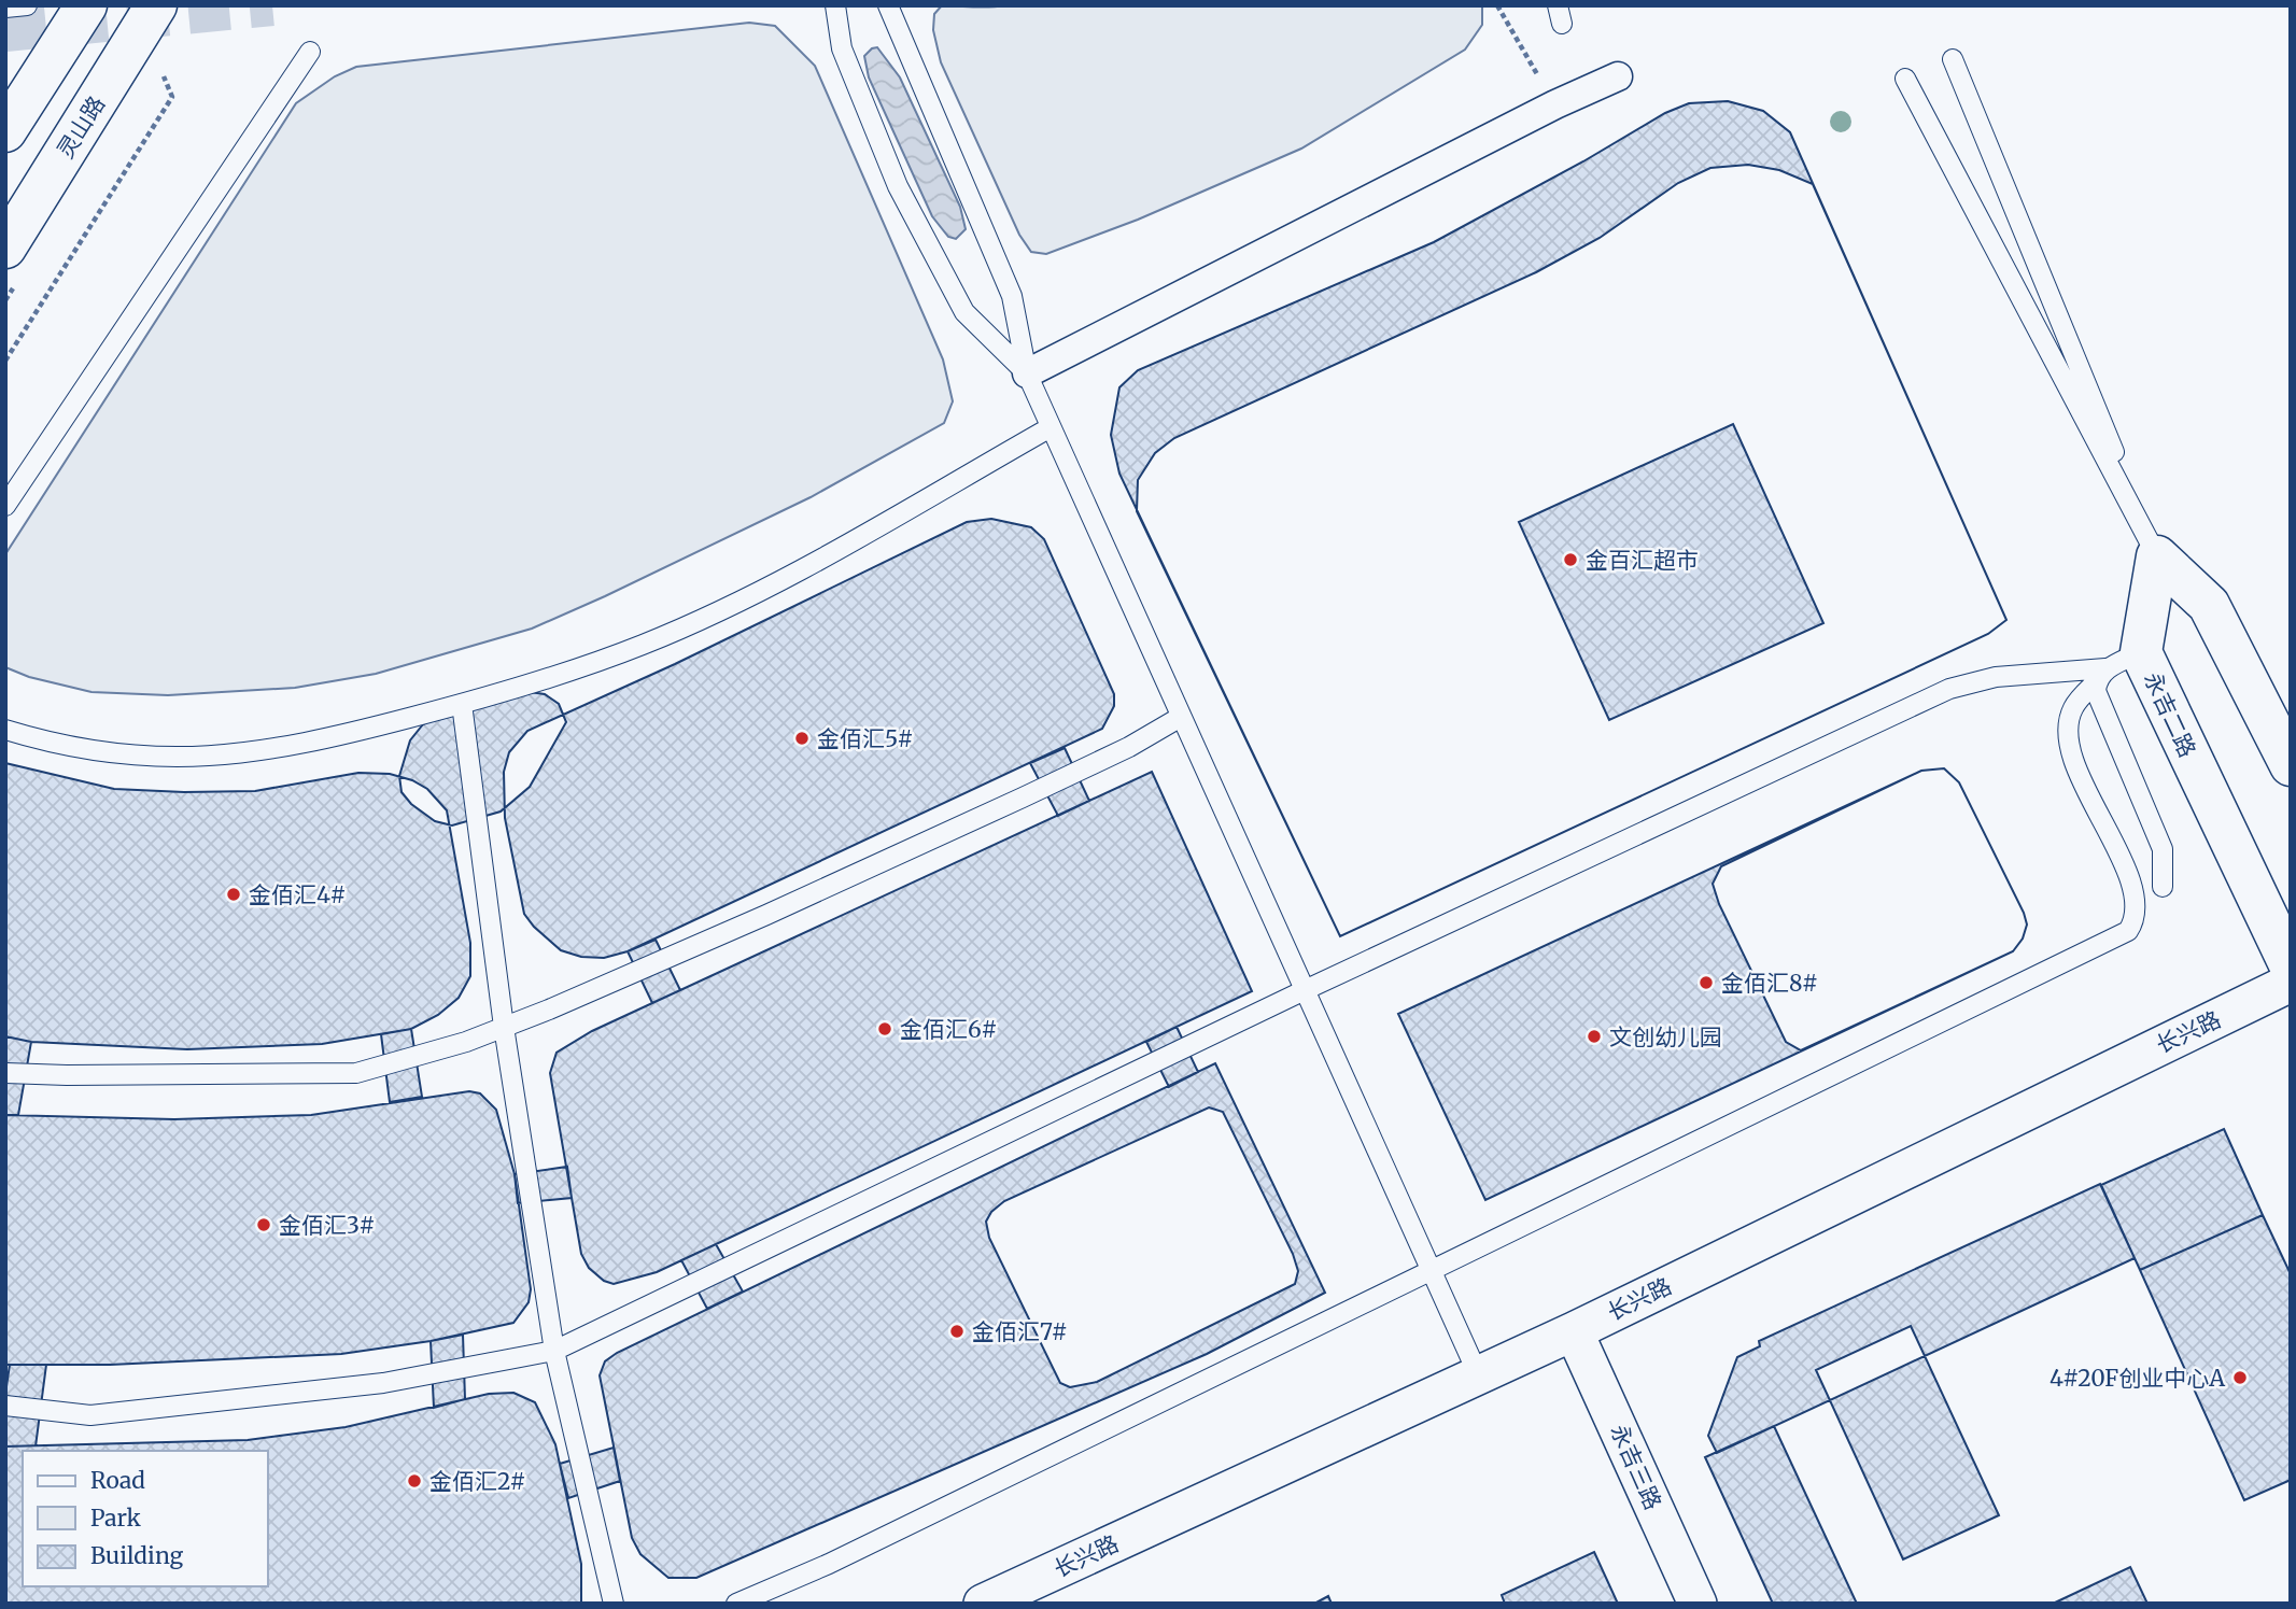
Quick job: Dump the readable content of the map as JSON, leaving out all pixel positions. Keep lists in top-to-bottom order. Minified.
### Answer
{"streets":{"main road":["灵山路","永吉二路"],"street":["长兴路","永吉三路"]},"crossings":[["长兴路","永吉三路"]],"places":["金百汇超市","金佰汇5#","金佰汇4#","金佰汇8#","金佰汇6#","文创幼儿园","金佰汇3#","金佰汇7#","4#20F创业中心A","金佰汇2#"],"legend":["Road","Park","Building"]}
